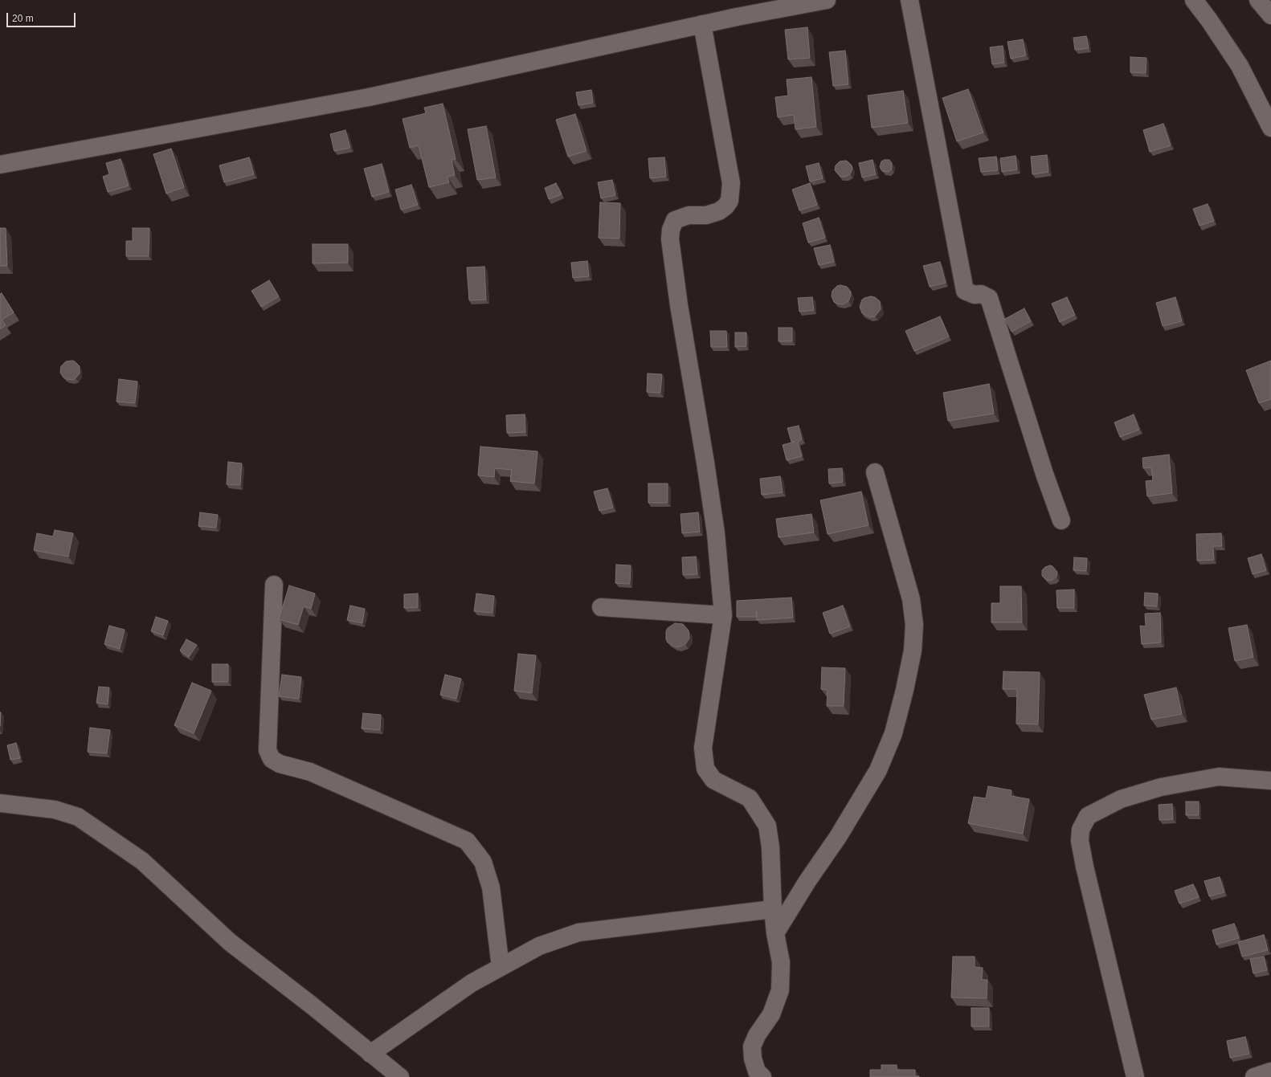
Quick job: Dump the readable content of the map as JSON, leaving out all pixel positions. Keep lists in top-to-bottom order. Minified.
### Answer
{"scale_bar":"20 m"}
